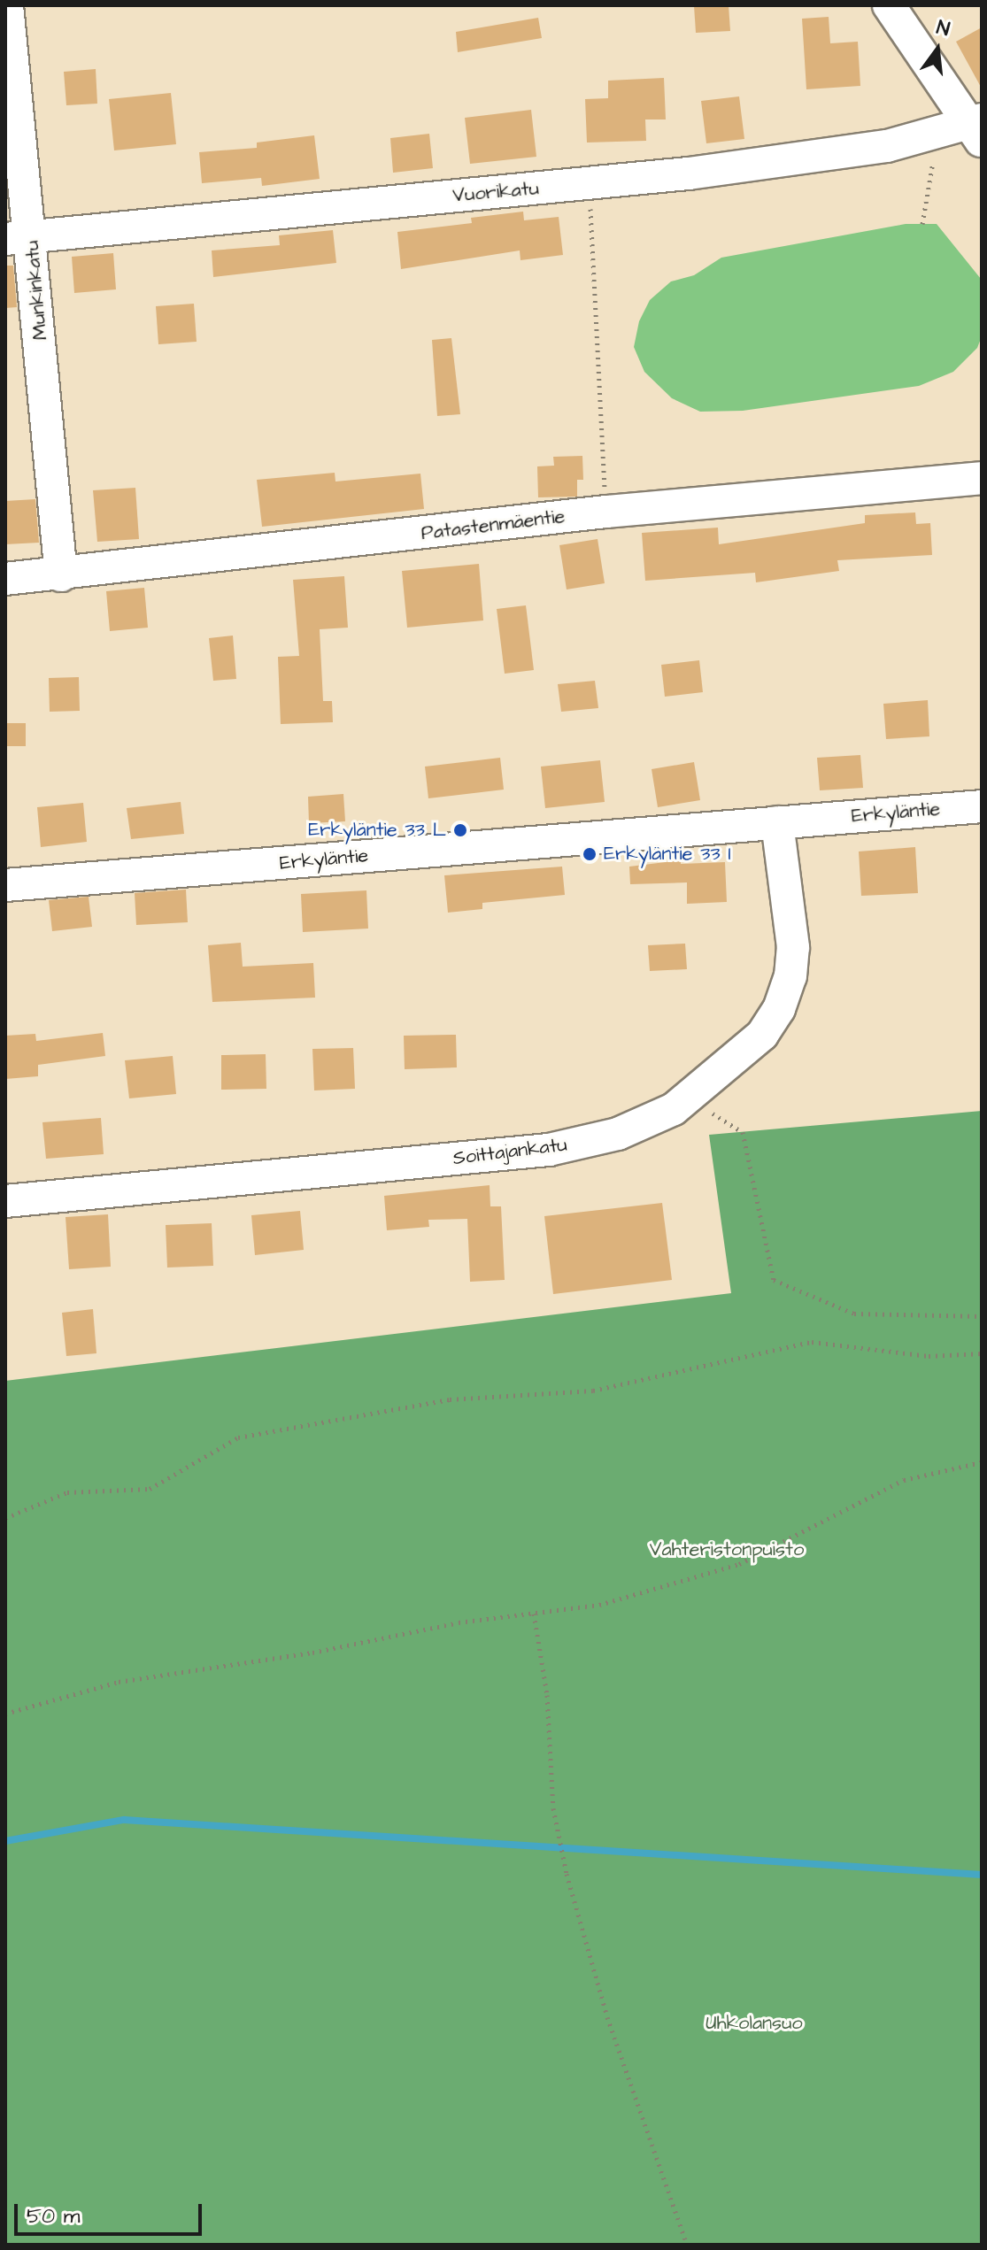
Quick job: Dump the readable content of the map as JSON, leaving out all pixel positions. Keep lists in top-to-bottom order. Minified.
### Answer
{"streets":{"street":["Vuorikatu","Munkinkatu","Patastenmäentie","Erkyläntie","Soittajankatu"]},"crossings":[["Vuorikatu","Munkinkatu"],["Munkinkatu","Patastenmäentie"],["Erkyläntie","Soittajankatu"]],"parks":["Vahteristonpuisto","Uhkolansuo"],"places":["Erkyläntie 33 L","Erkyläntie 33 I"],"scale_bar":"50 m","north":"top"}
